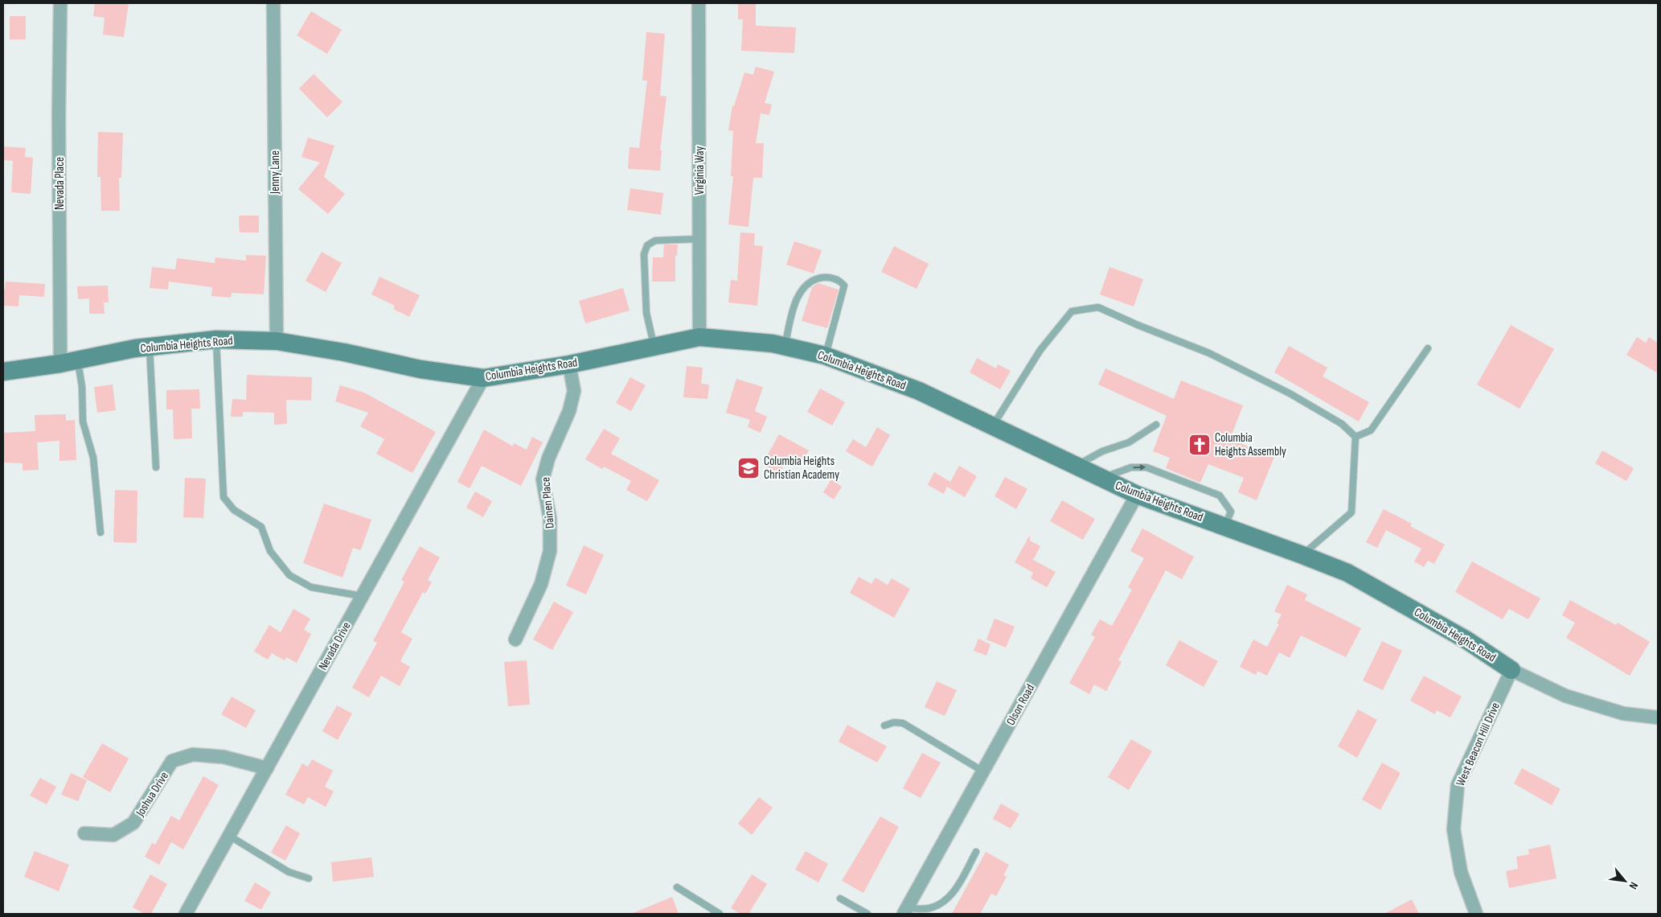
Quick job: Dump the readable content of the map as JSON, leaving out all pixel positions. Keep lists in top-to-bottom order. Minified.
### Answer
{"streets":{"street":["Virginia Way","Jenny Lane","Nevada Place","Columbia Heights Road","Dainen Place","Nevada Drive","Olson Road","West Beacon Hill Drive","Joshua Drive"]},"crossings":[["Virginia Way","Columbia Heights Road"],["Jenny Lane","Columbia Heights Road"],["Nevada Place","Columbia Heights Road"],["Columbia Heights Road","Dainen Place"],["Columbia Heights Road","Nevada Drive"],["Columbia Heights Road","Olson Road"],["Columbia Heights Road","West Beacon Hill Drive"],["Nevada Drive","Joshua Drive"]],"places":{"church":["Columbia Heights Assembly"],"school or university":["Columbia Heights Christian Academy"]},"north":"bottom right"}
